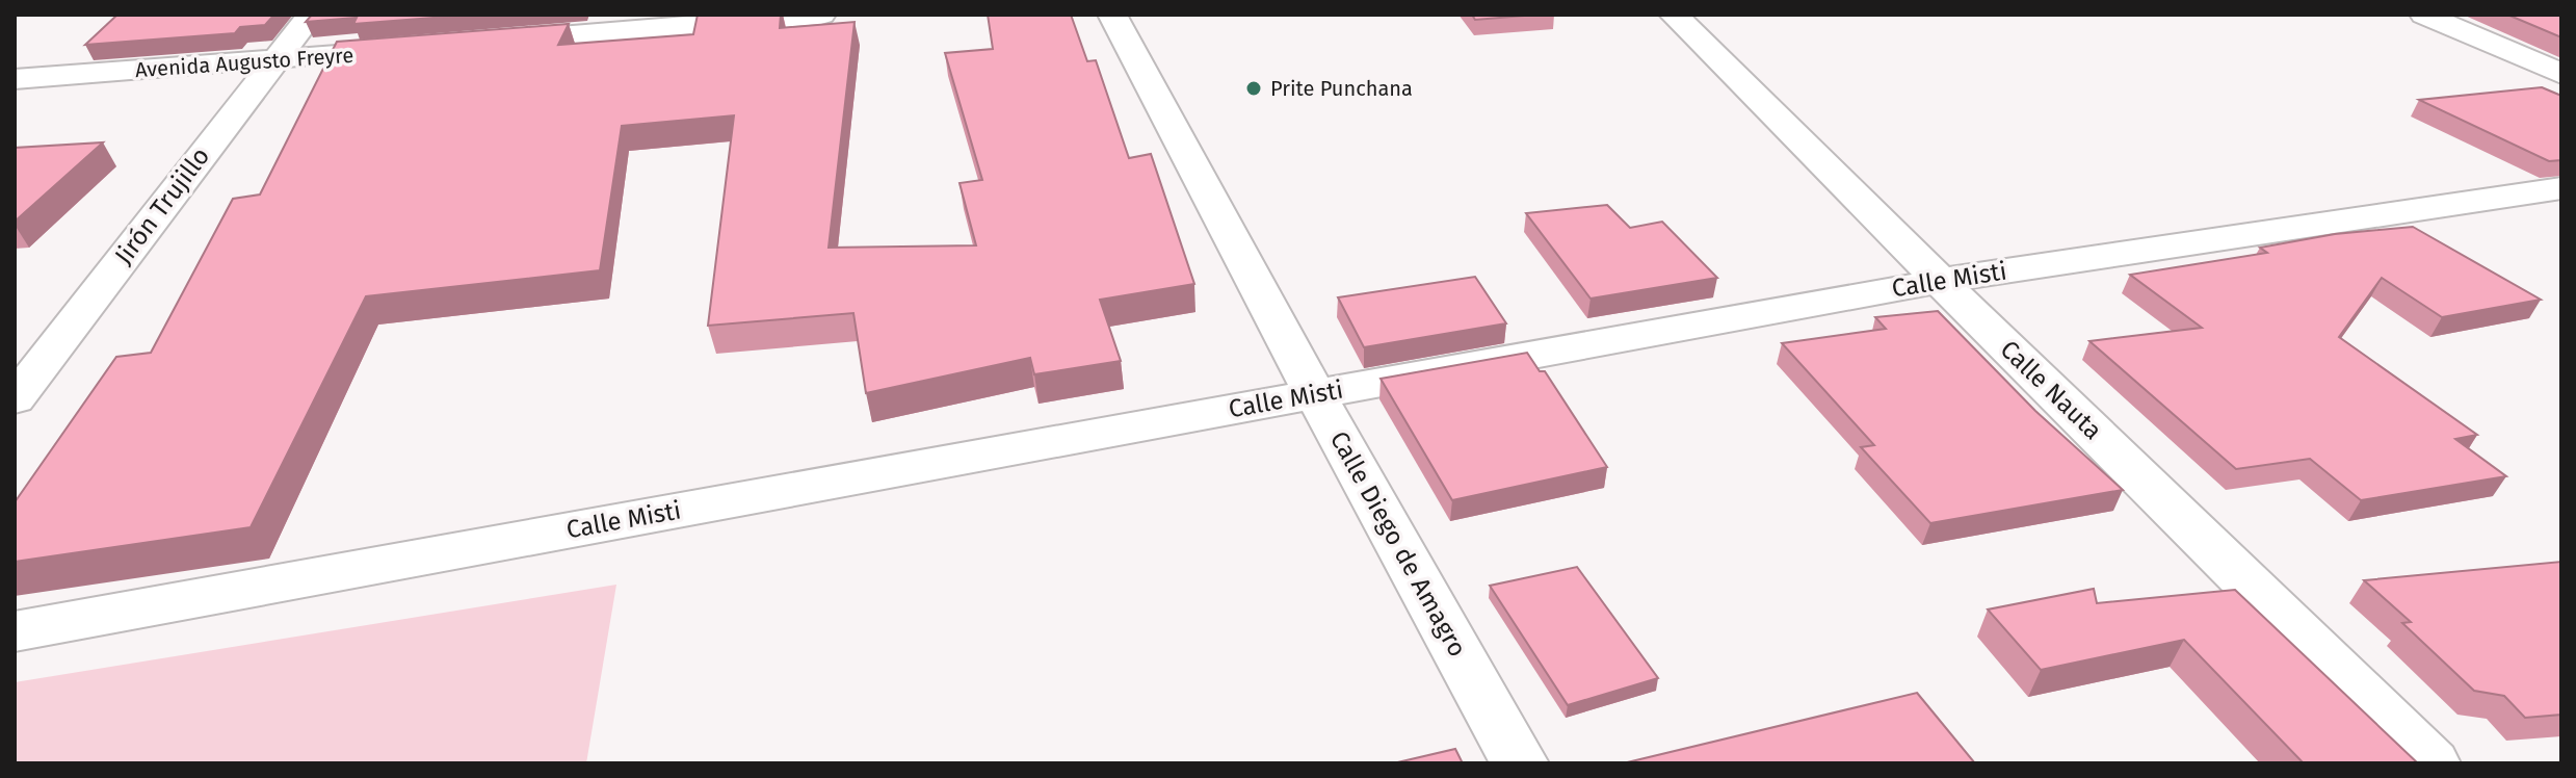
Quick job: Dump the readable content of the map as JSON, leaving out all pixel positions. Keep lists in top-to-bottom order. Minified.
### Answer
{"streets":{"main road":["Avenida Augusto Freyre"],"street":["Jirón Trujillo","Calle Misti","Calle Nauta","Calle Diego de Amagro"]},"crossings":[["Avenida Augusto Freyre","Jirón Trujillo"],["Calle Misti","Calle Nauta"],["Calle Misti","Calle Diego de Amagro"]],"places":["Prite Punchana"]}
